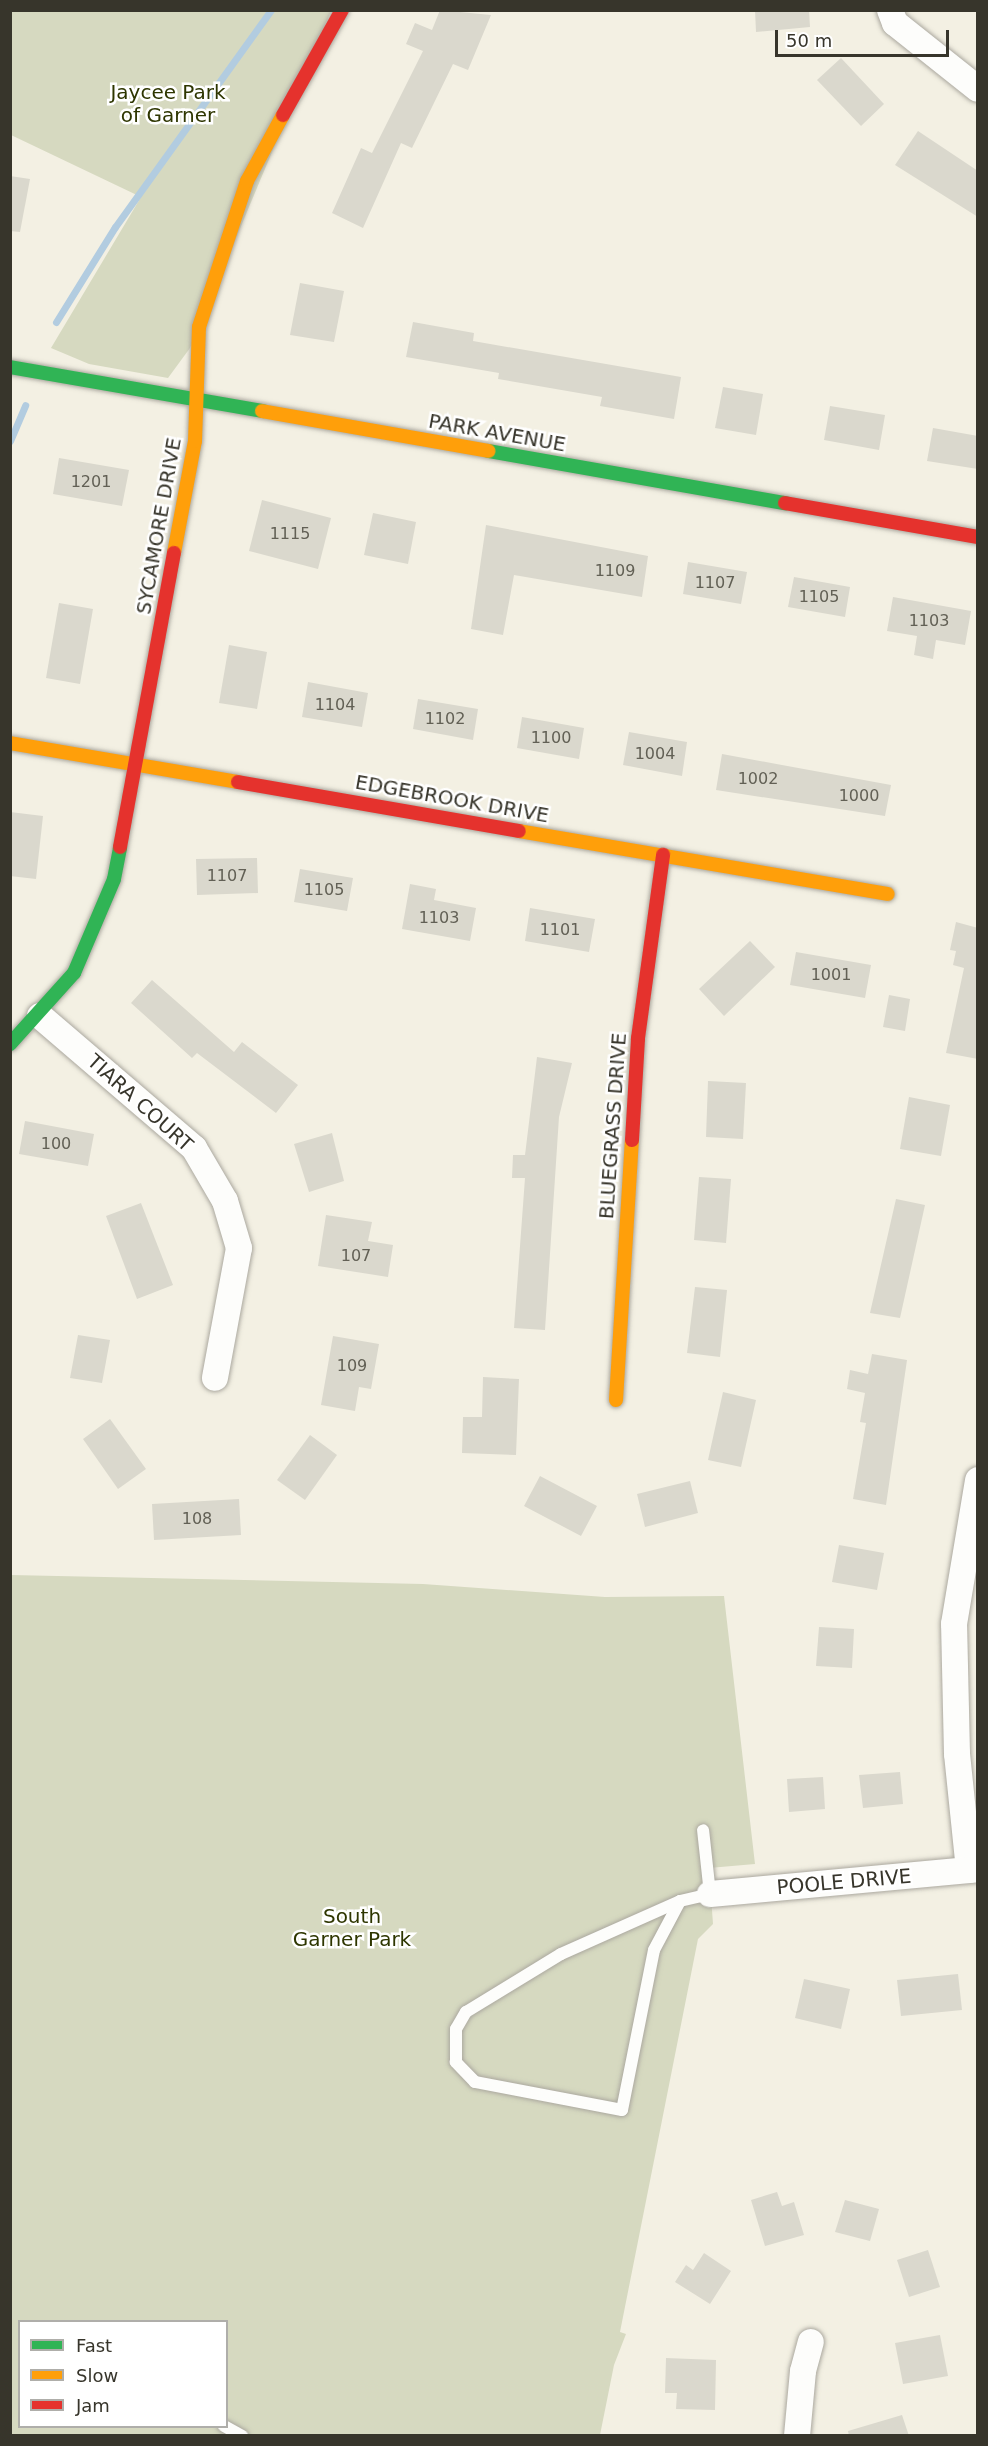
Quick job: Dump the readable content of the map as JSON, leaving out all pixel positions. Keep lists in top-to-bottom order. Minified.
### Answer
{"streets":{"street":["PARK AVENUE","SYCAMORE DRIVE","EDGEBROOK DRIVE","TIARA COURT","BLUEGRASS DRIVE","POOLE DRIVE"]},"crossings":[["PARK AVENUE","SYCAMORE DRIVE"],["SYCAMORE DRIVE","EDGEBROOK DRIVE"],["SYCAMORE DRIVE","TIARA COURT"],["EDGEBROOK DRIVE","BLUEGRASS DRIVE"]],"parks":["Jaycee Park of Garner","South Garner Park"],"house_numbers":["1201","1115","1109","1107","1105","1103","1104","1102","1100","1004","1002","1000","1107","1105","1103","1101","1001","100","107","109","108"],"legend":["Fast","Slow","Jam"],"scale_bar":"50 m"}
